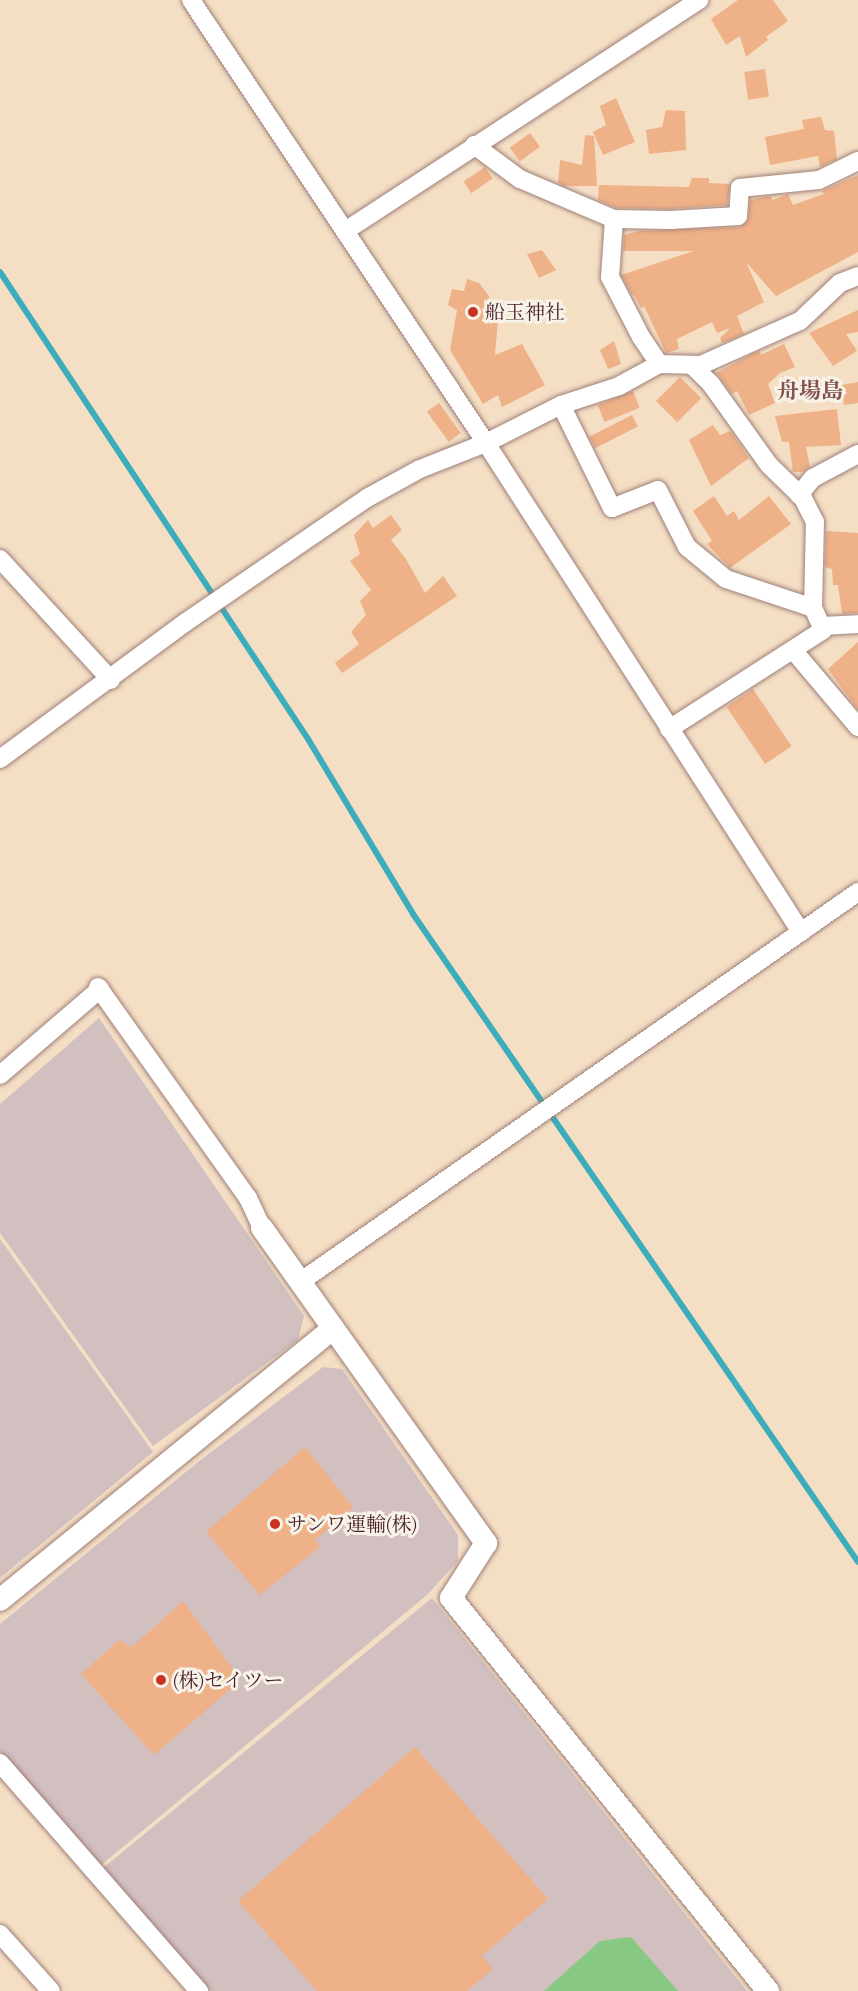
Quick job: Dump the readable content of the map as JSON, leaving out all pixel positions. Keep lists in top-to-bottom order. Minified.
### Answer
{"districts":["舟場島"],"places":["船玉神社","サンワ運輸(株)","(株)セイツー"]}
